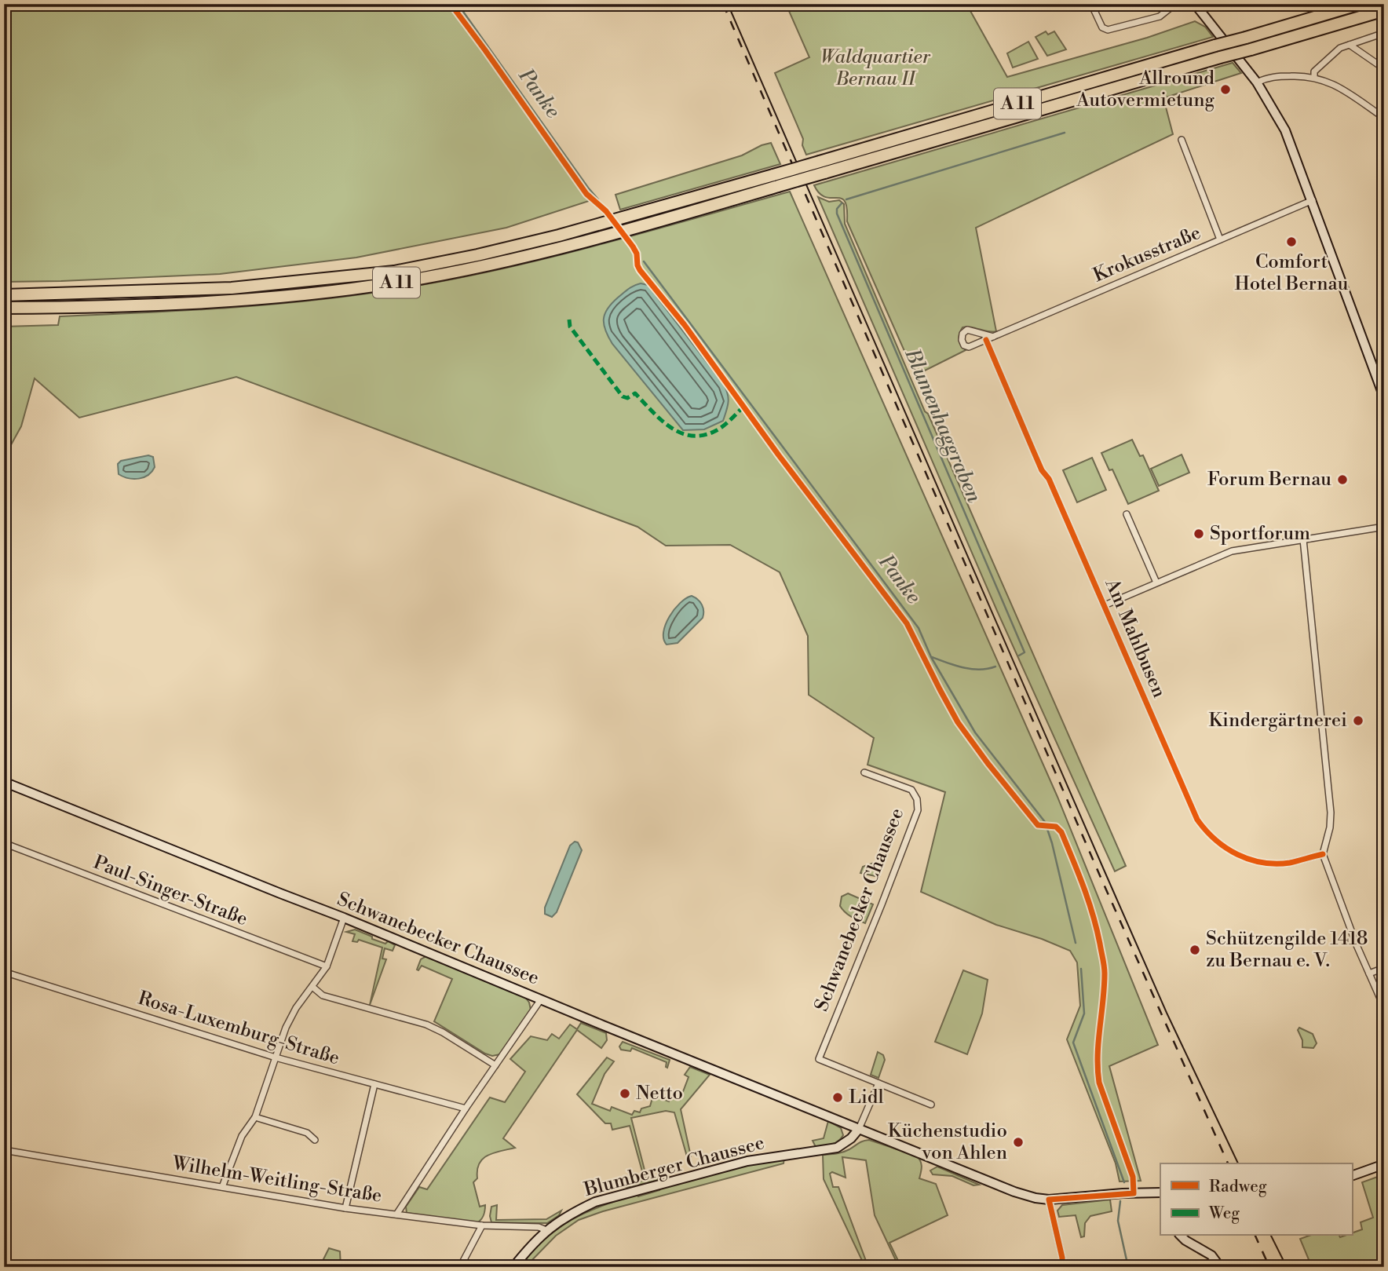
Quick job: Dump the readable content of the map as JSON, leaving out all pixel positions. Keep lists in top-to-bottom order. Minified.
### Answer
{"streets":{"highway":["A 11"],"main road":["Schwanebecker Chaussee","Blumberger Chaussee"],"street":["Krokusstraße","Am Mahlbusen","Paul-Singer-Straße","Rosa-Luxemburg-Straße","Wilhelm-Weitling-Straße"]},"crossings":[["Krokusstraße","Am Mahlbusen"],["Schwanebecker Chaussee","Blumberger Chaussee"],["Blumberger Chaussee","Wilhelm-Weitling-Straße"]],"water":["Panke","Blumenhaggraben"],"parks":["Waldquartier Bernau II"],"places":["Allround Autovermietung","Comfort Hotel Bernau","Forum Bernau","Sportforum","Kindergärtnerei","Schützengilde 1418 zu Bernau e. V.","Netto","Lidl","Küchenstudio von Ahlen"],"legend":["Radweg","Weg"]}
